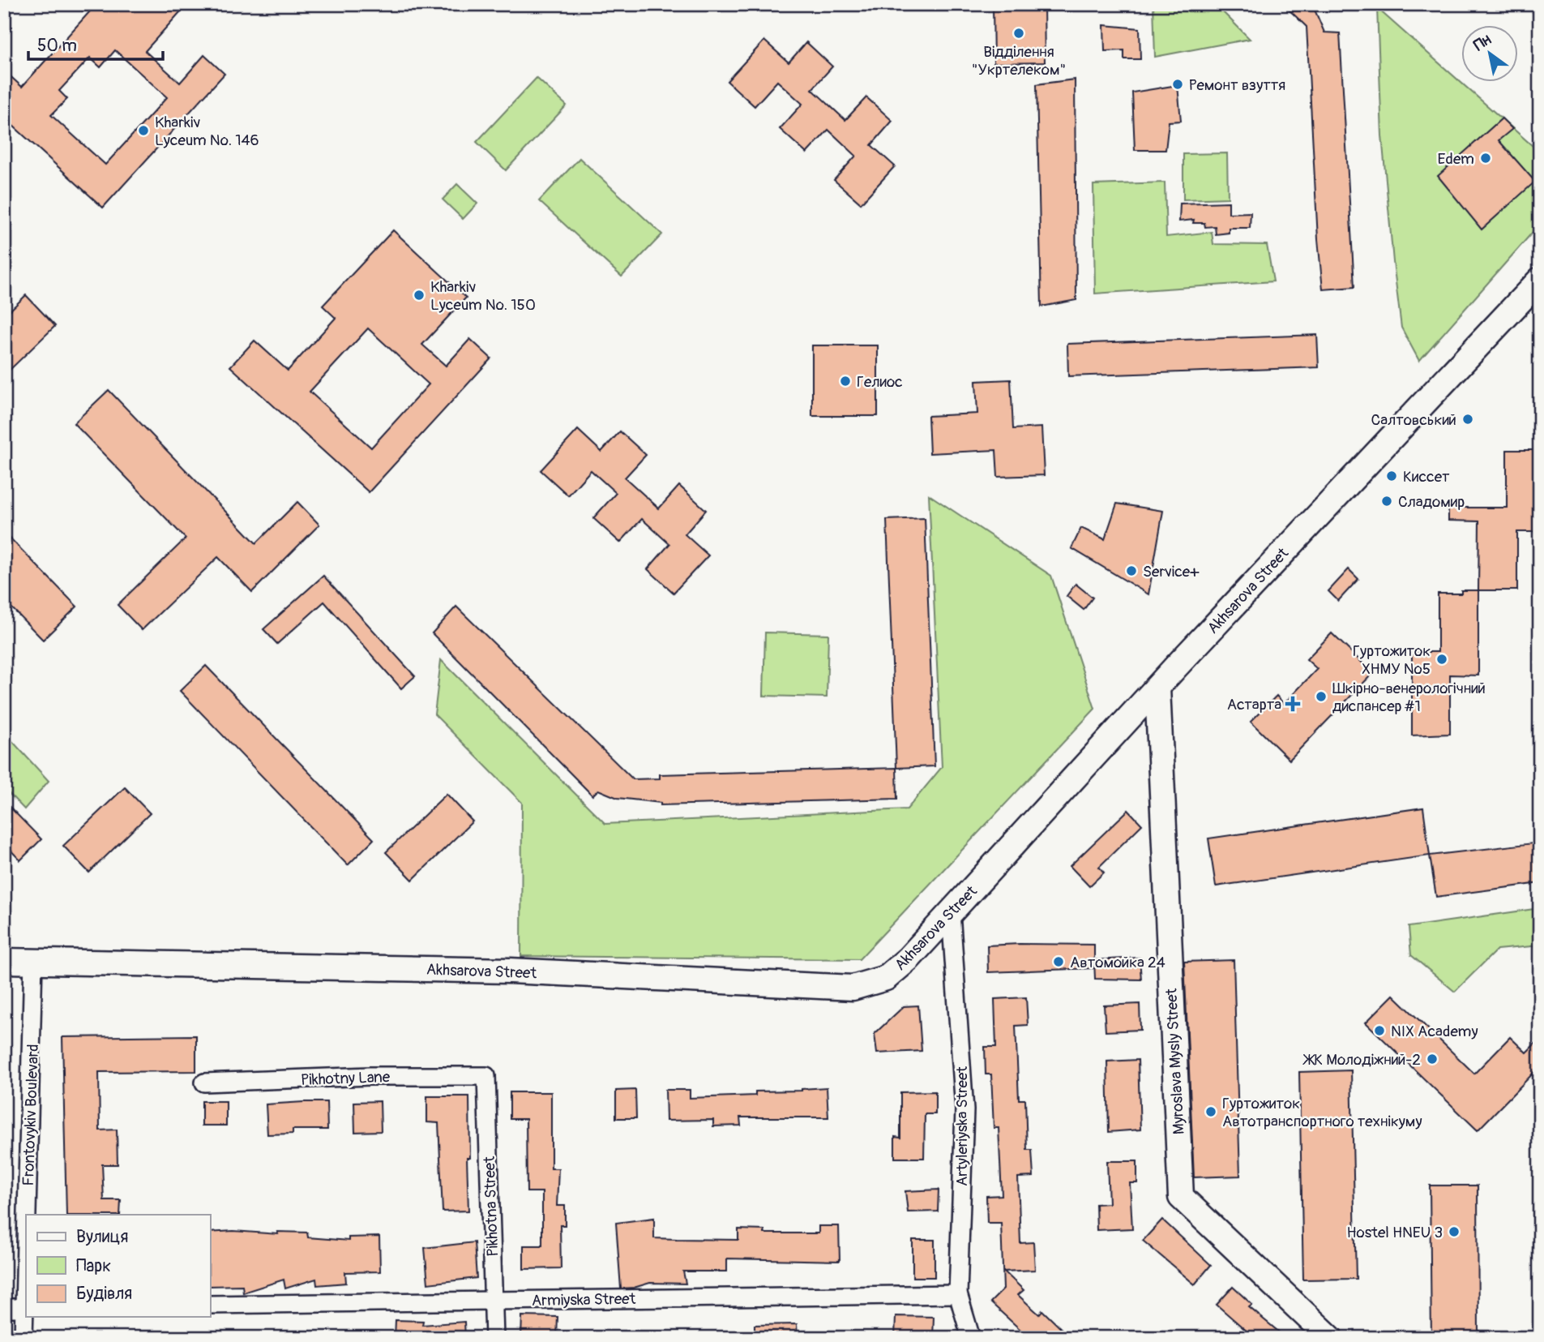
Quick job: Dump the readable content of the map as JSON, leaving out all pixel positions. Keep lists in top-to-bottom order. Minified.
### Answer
{"streets":{"street":["Akhsarova Street","Myroslava Mysly Street","Pikhotny Lane","Frontovykiv Boulevard","Artyleriyska Street","Pikhotna Street","Armiyska Street"]},"crossings":[["Akhsarova Street","Myroslava Mysly Street"],["Akhsarova Street","Frontovykiv Boulevard"],["Akhsarova Street","Artyleriyska Street"],["Pikhotny Lane","Pikhotna Street"],["Artyleriyska Street","Armiyska Street"],["Pikhotna Street","Armiyska Street"]],"places":{"other":["Відділення \"Укртелеком\"","Ремонт взуття","Kharkiv Lyceum No. 146","Edem","Kharkiv Lyceum No. 150","Гелиос","Салтовський","Киссет","Сладомир","Service+","Гуртожиток ХНМУ №5","Шкірно-венерологічний диспансер #1","Автомойка 24","NIX Academy","ЖК Молодіжний-2","Гуртожиток Автотранспортного технікуму","Hostel HNEU 3"],"health":["Астарта"]},"legend":["Вулиця","Парк","Будівля"],"scale_bar":"50 m","north":"top left"}
